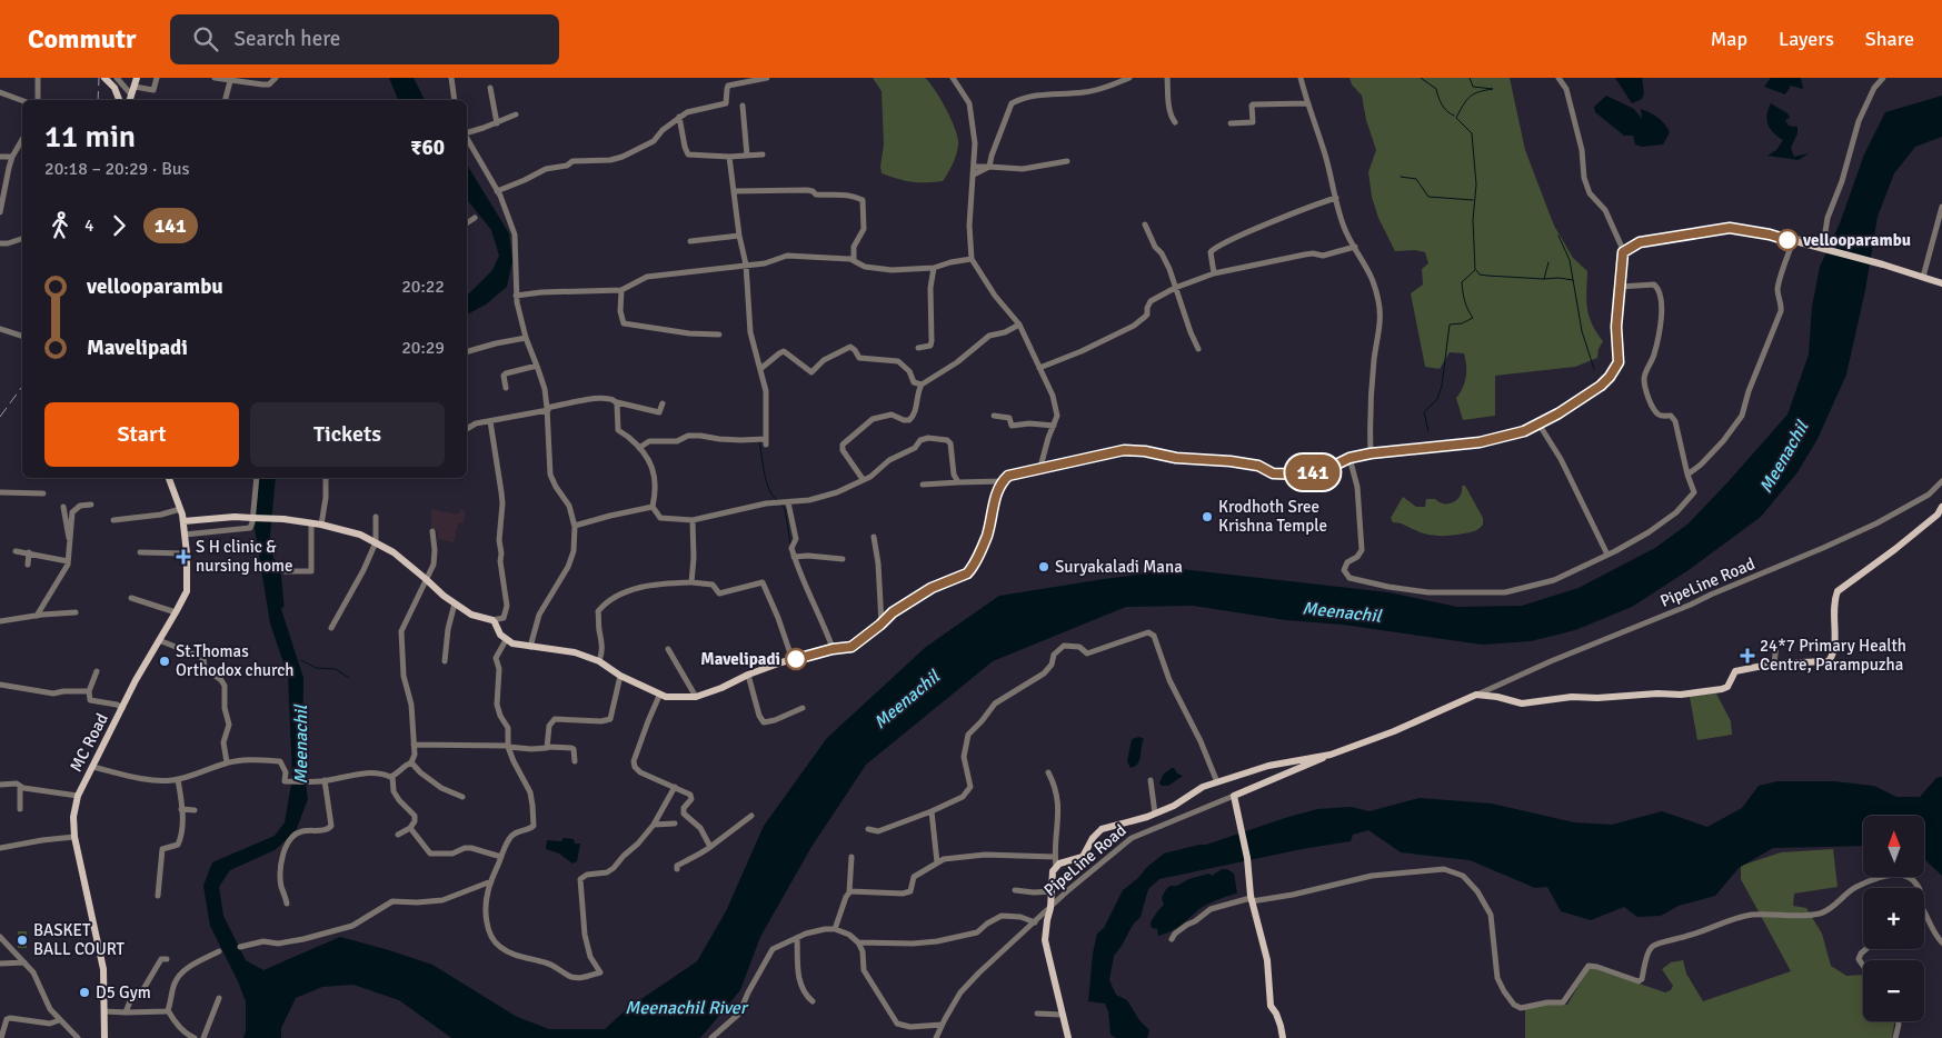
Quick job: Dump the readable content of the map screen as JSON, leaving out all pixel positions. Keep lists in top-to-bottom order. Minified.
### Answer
{"streets":{"main road":["PipeLine Road","MC Road"]},"water":["Meenachil","Meenachil River"],"places":{"other":["vellooparambu","Krodhoth Sree Krishna Temple","Suryakaladi Mana","Mavelipadi","St.Thomas Orthodox church","BASKET BALL COURT","D5 Gym"],"health":["S H clinic & nursing home","24*7 Primary Health Centre, Parampuzha"]},"lines":["bus line 141"],"north":"top","page":{"header":"Commutr","search":"Search here","nav":["Map","Layers","Share"],"on_map":"141","heading":["11 min","20:18 – 20:29 · Bus","₹60"],"legs":["4","141"],"list":[{"name":"vellooparambu","value":"20:22"},{"name":"Mavelipadi","value":"20:29"}],"buttons":["Start","Tickets"],"map_buttons":["+","−"]}}
